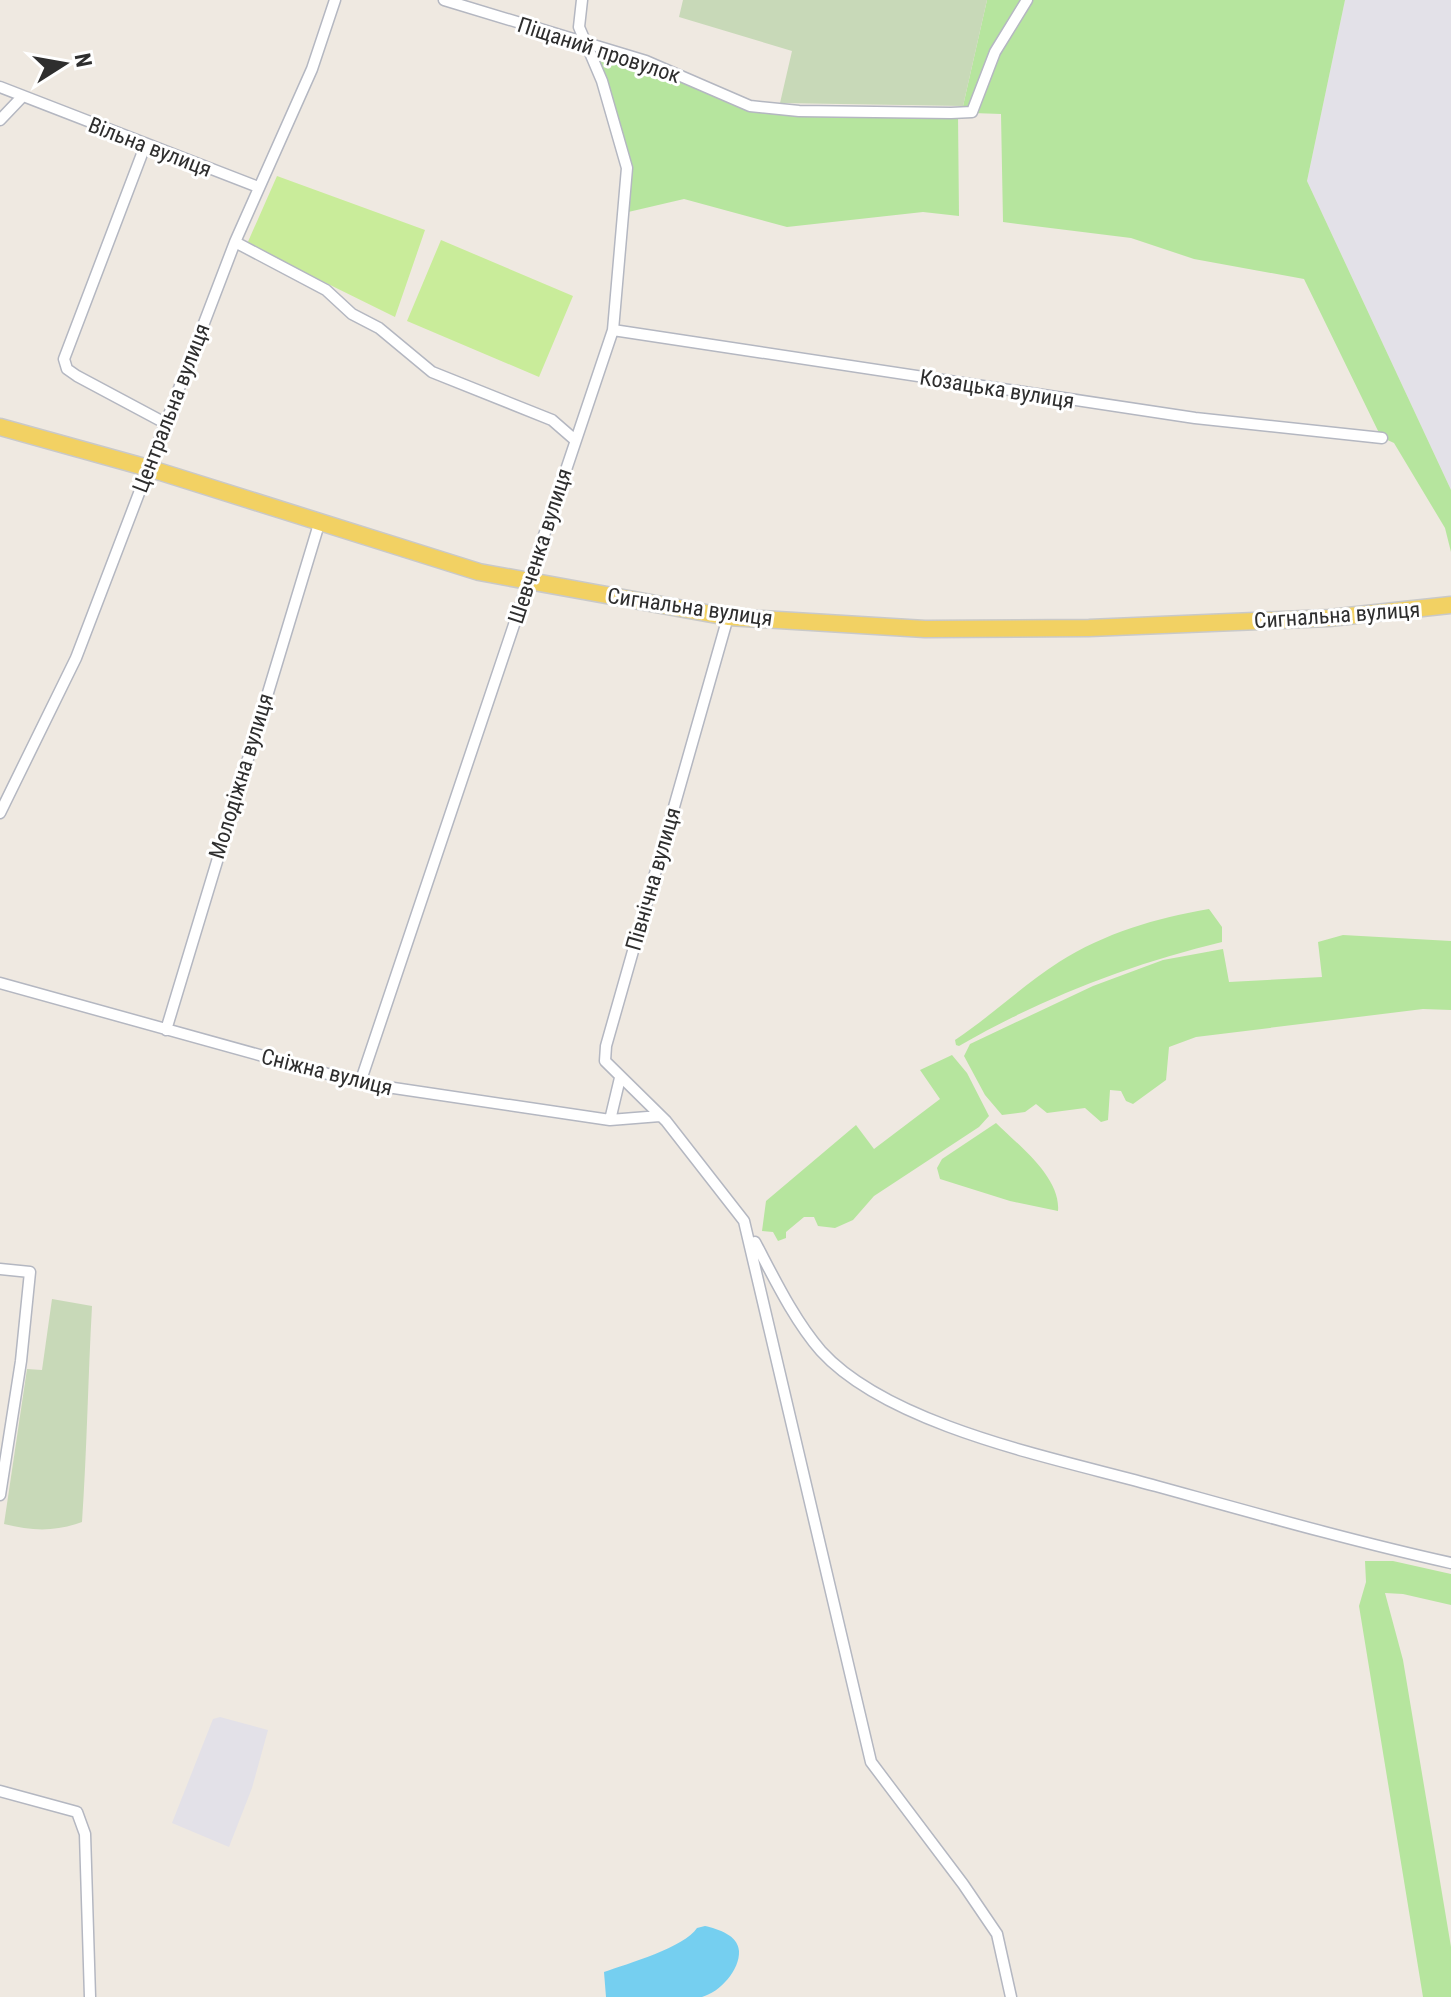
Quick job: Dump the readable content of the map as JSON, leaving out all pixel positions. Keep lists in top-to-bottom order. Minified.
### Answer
{"streets":{"main road":["Сигнальна вулиця"],"street":["Піщаний провулок","Вільна вулиця","Козацька вулиця","Центральна вулиця","Шевченка вулиця","Молодіжна вулиця","Північна вулиця","Сніжна вулиця"]},"crossings":[["Піщаний провулок","Шевченка вулиця"],["Вільна вулиця","Центральна вулиця"],["Козацька вулиця","Шевченка вулиця"],["Центральна вулиця","Сигнальна вулиця"],["Шевченка вулиця","Сигнальна вулиця"],["Шевченка вулиця","Сніжна вулиця"],["Сигнальна вулиця","Молодіжна вулиця"],["Сигнальна вулиця","Північна вулиця"],["Молодіжна вулиця","Сніжна вулиця"],["Північна вулиця","Сніжна вулиця"]],"north":"right"}
